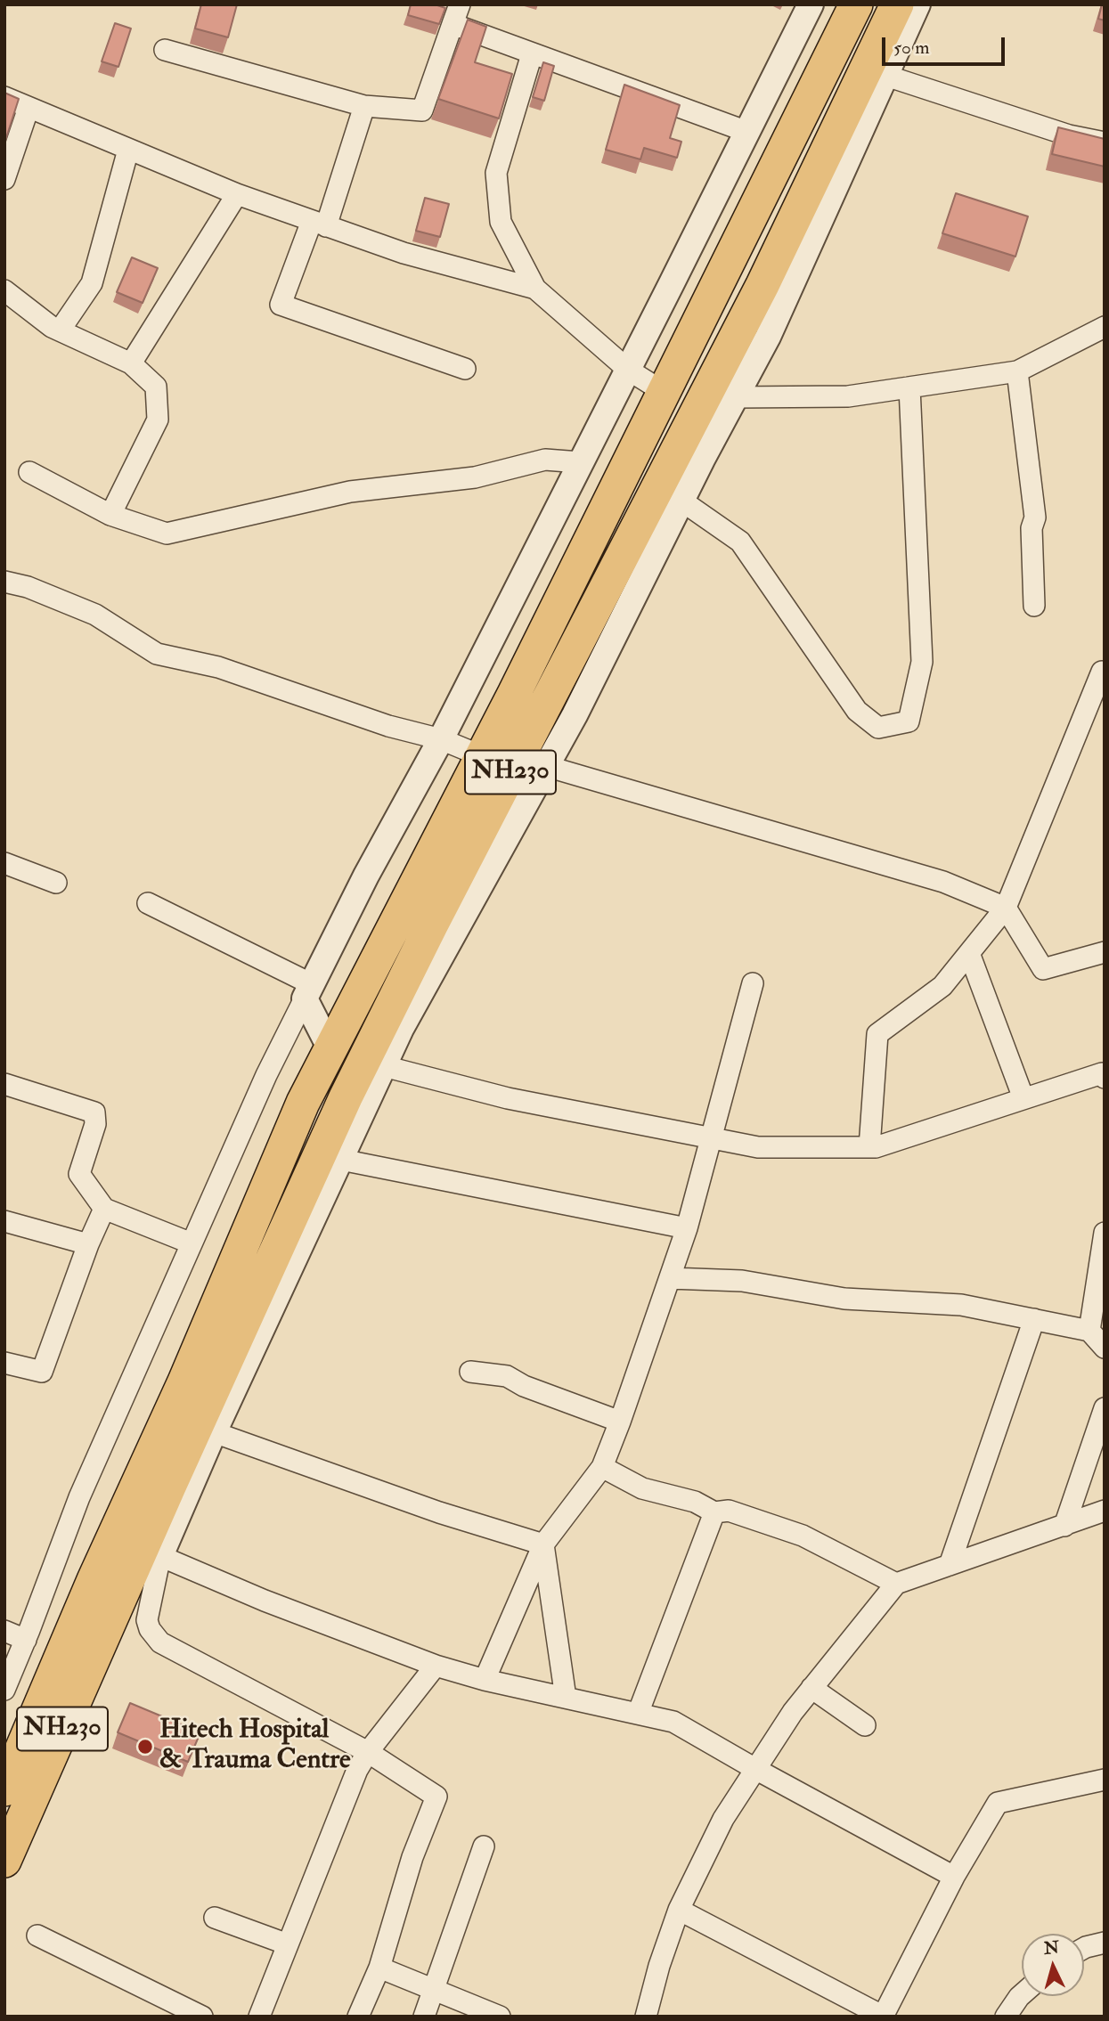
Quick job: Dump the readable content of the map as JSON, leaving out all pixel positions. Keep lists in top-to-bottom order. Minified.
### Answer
{"streets":{"highway":["NH230"]},"places":["Hitech Hospital & Trauma Centre"],"scale_bar":"50 m","north":"top"}
